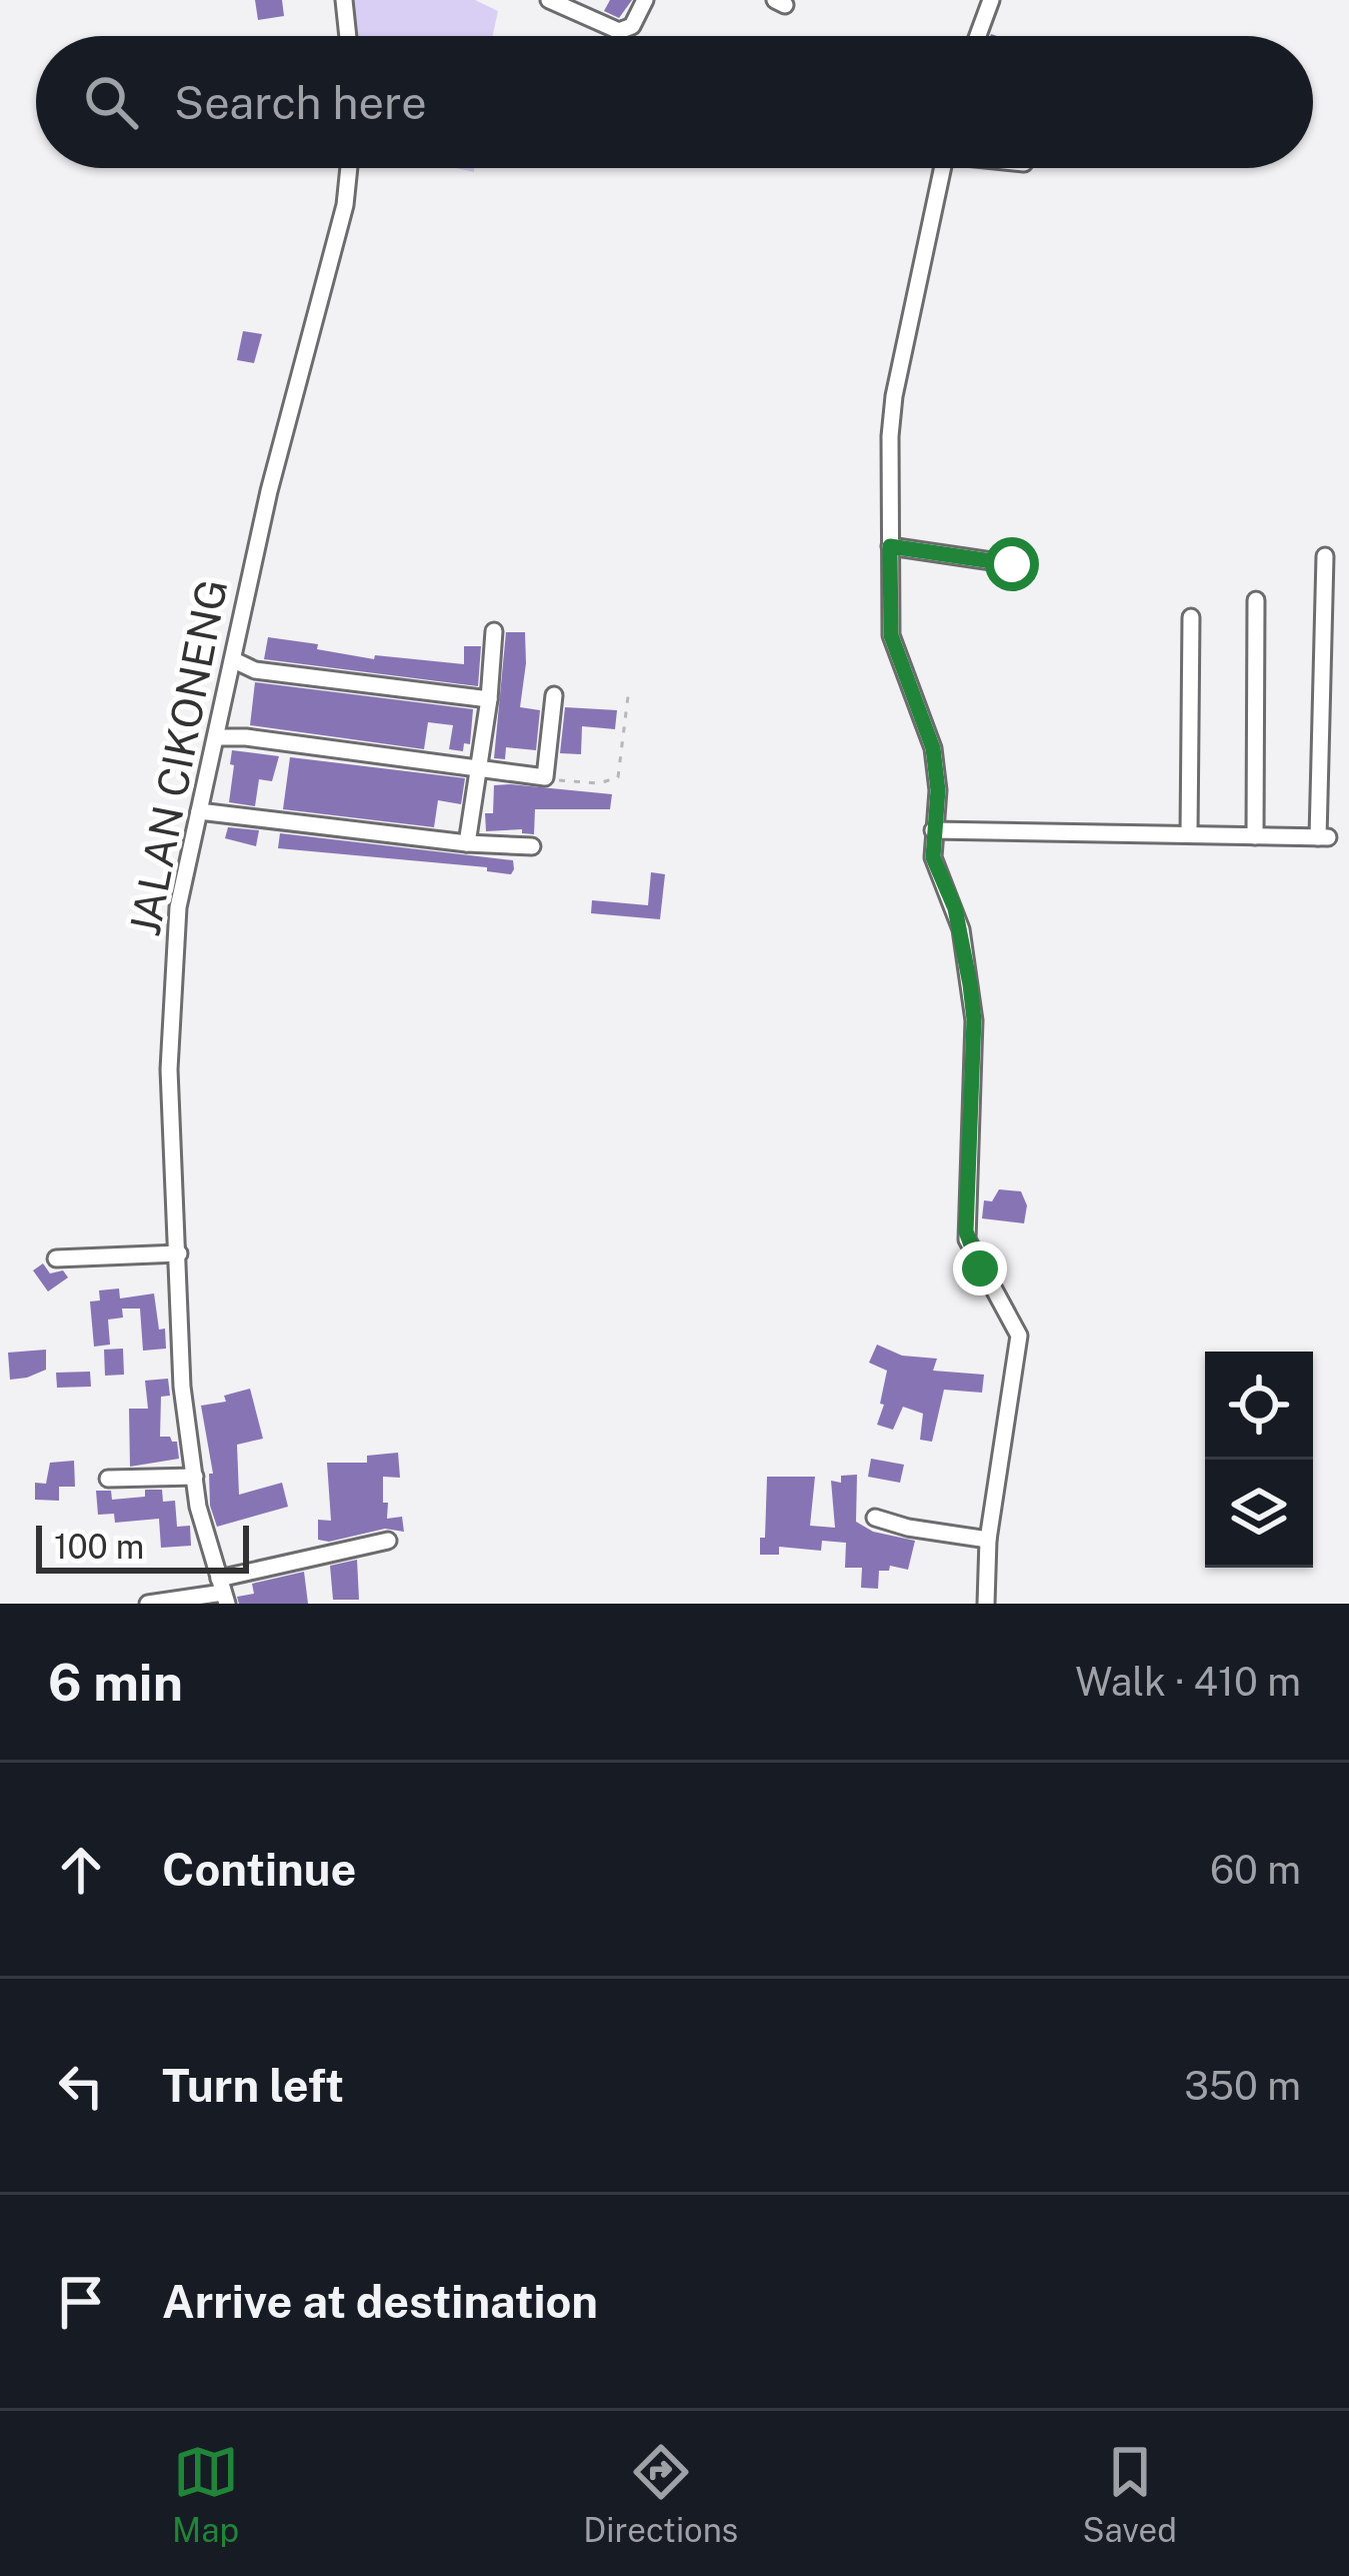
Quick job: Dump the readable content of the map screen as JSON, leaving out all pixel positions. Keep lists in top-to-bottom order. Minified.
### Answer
{"streets":{"street":["JALAN CIKONENG"]},"scale_bar":"100 m","page":{"search":"Search here","scale":"100 m","heading":["6 min","Walk · 410 m"],"list":[["Continue","60 m"],["Turn left","350 m"],"Arrive at destination"],"nav":["Map","Directions","Saved"]}}
